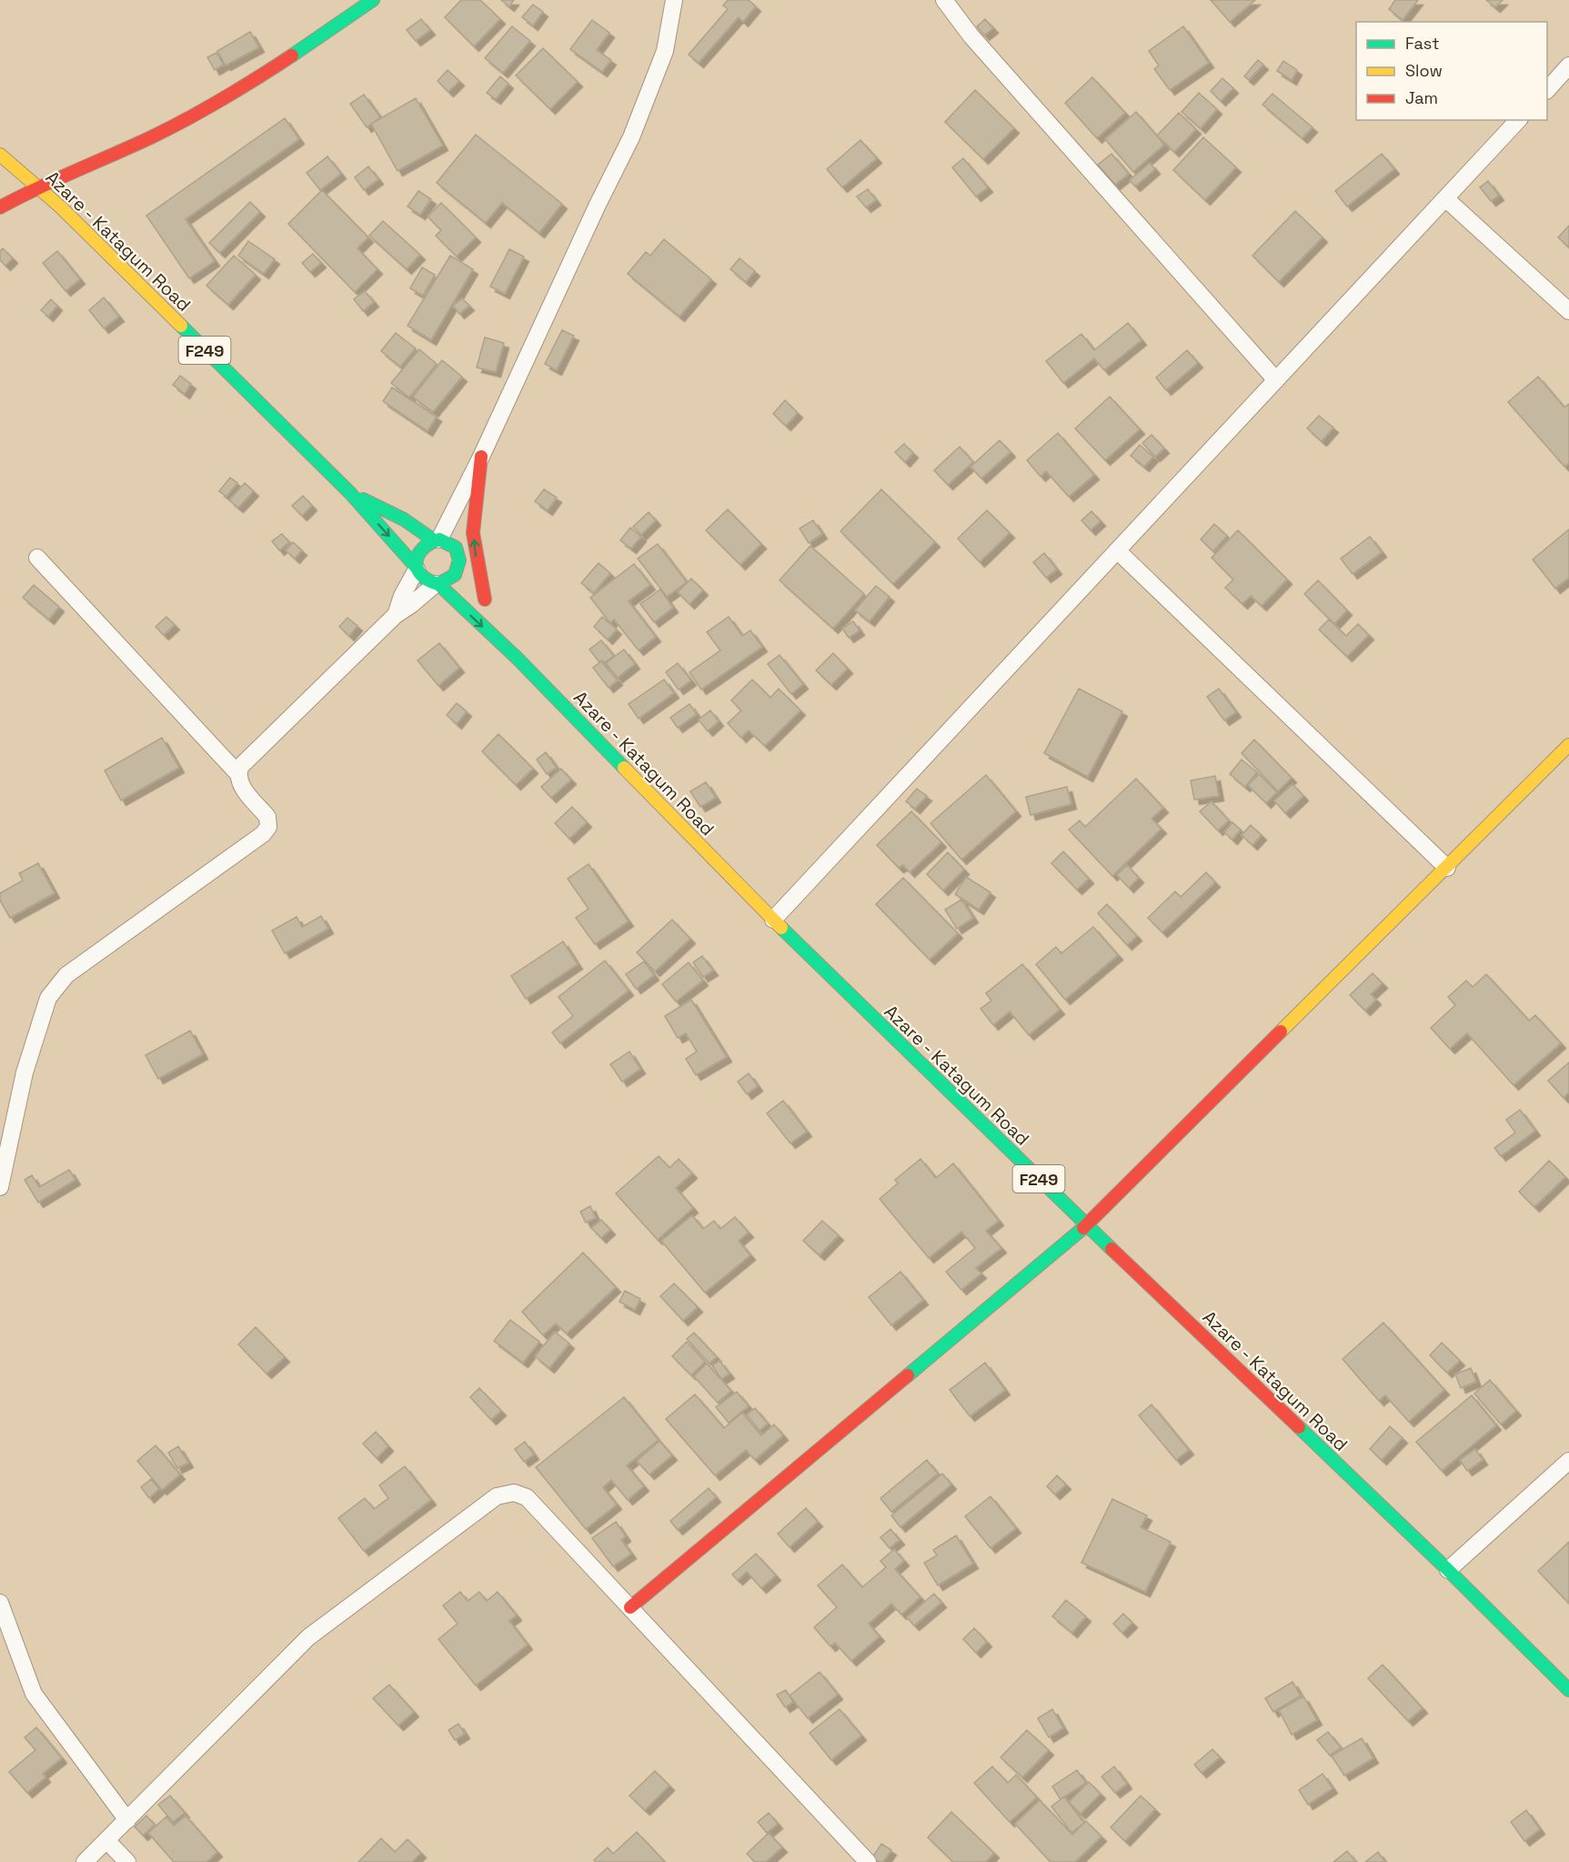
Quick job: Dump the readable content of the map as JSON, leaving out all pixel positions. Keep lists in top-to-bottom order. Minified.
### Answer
{"streets":{"main road":["Azare - Katagum Road","F249"]},"legend":["Fast","Slow","Jam"]}
